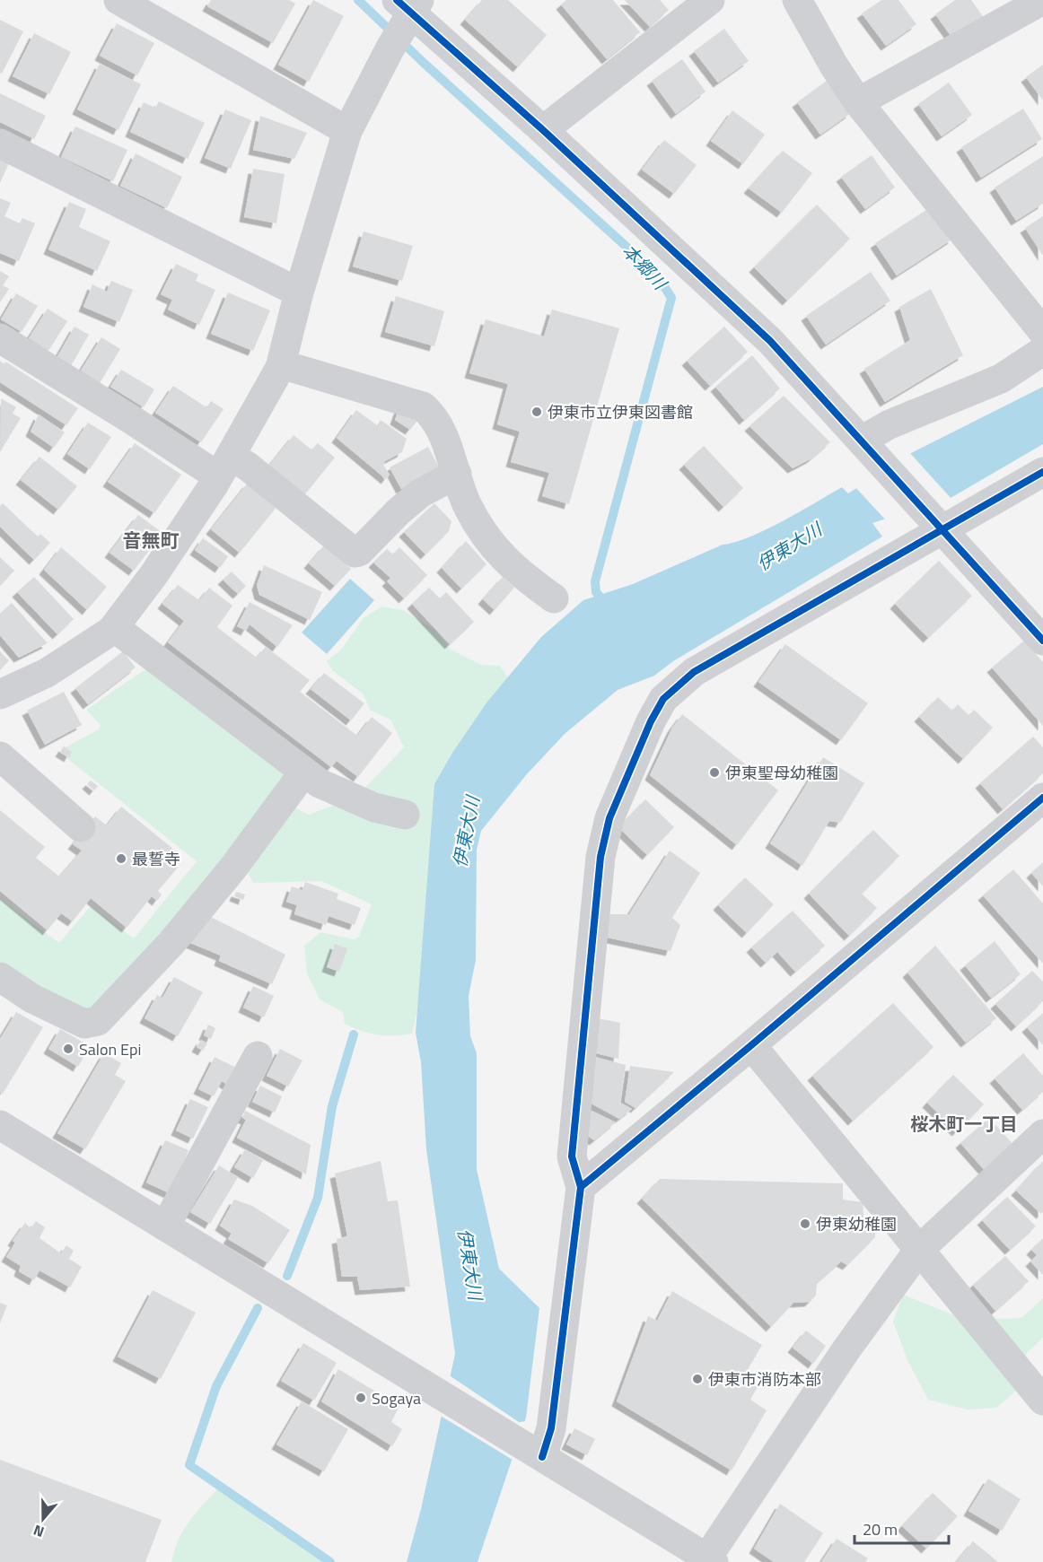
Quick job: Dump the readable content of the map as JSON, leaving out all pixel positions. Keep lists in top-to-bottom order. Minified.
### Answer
{"districts":["音無町","桜木町一丁目"],"water":["本郷川","伊東大川"],"places":["伊東市立伊東図書館","伊東聖母幼稚園","最誓寺","Salon Epi","伊東幼稚園","伊東市消防本部","Sogaya"],"scale_bar":"20 m","north":"bottom"}
